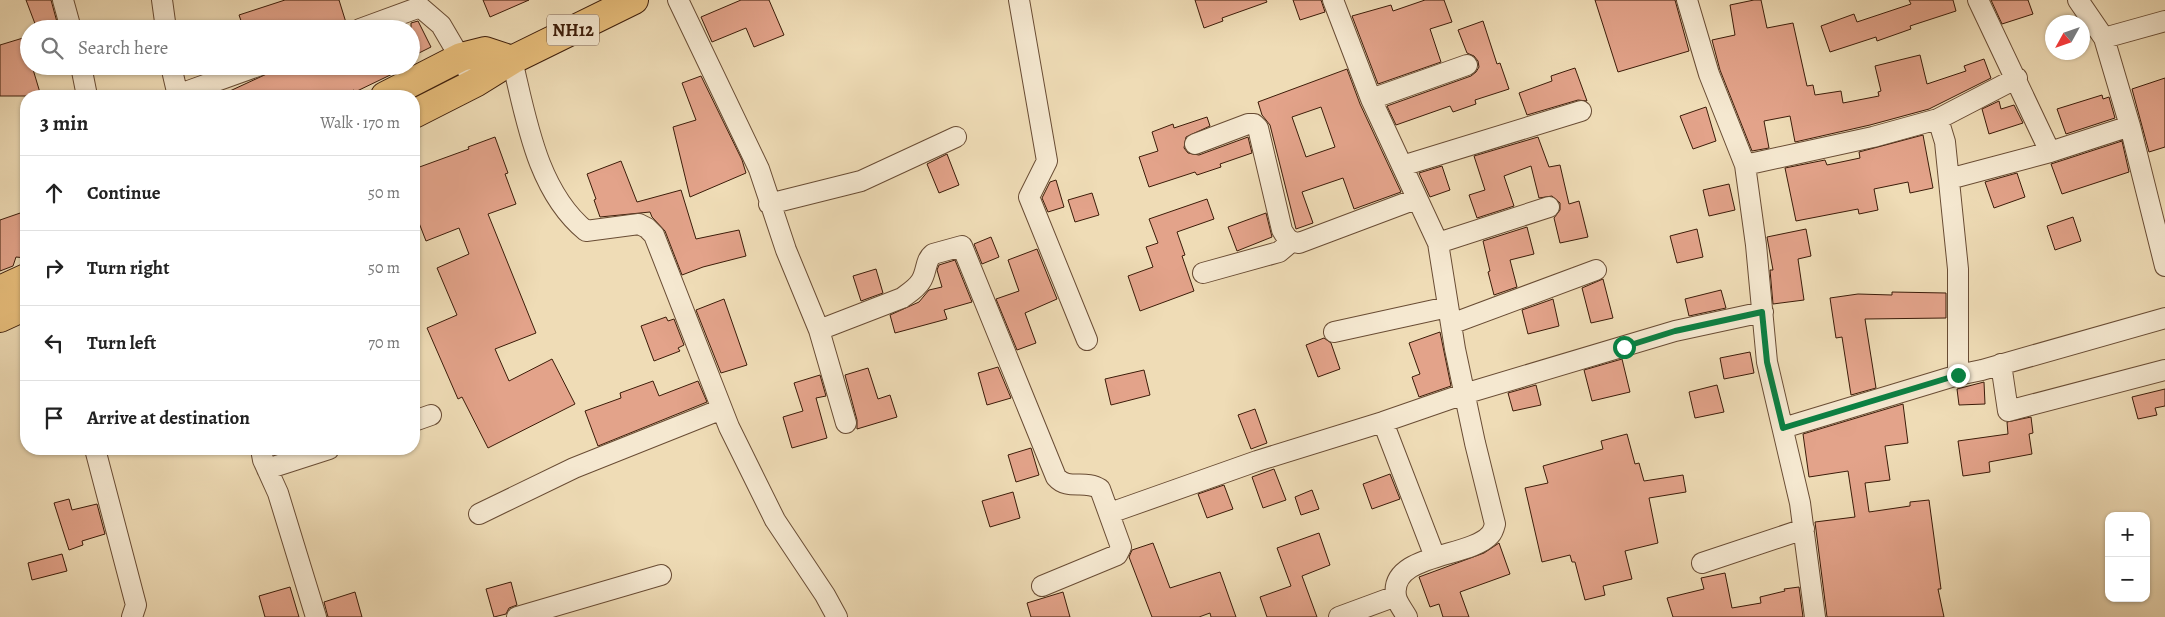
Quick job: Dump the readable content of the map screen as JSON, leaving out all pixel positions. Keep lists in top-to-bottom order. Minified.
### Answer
{"streets":{"highway":["NH12"]},"north":"bottom left","page":{"search":"Search here","heading":["3 min","Walk · 170 m"],"list":[["Continue","50 m"],["Turn right","50 m"],["Turn left","70 m"],"Arrive at destination"],"map_buttons":["+","−"]}}
